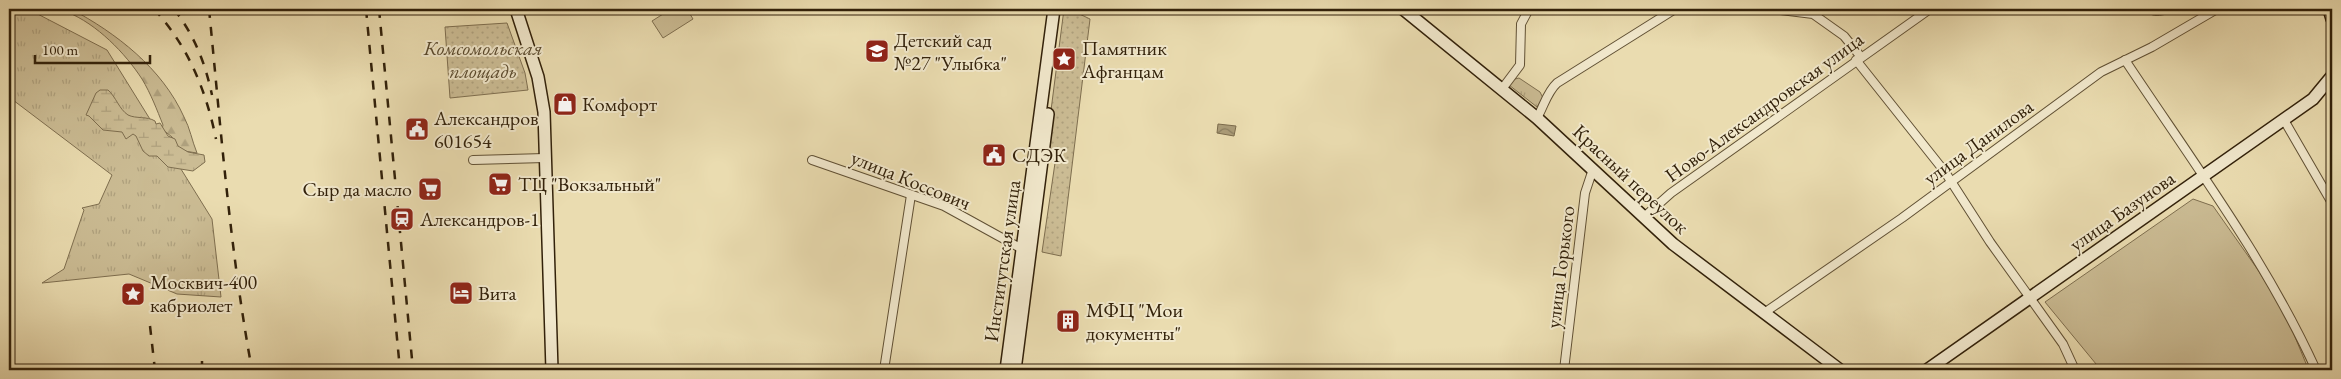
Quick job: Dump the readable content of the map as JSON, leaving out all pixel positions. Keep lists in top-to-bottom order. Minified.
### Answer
{"streets":{"street":["Ново-Александровская улица","улица Данилова","Красный переулок","улица Коссович","улица Базунова","Институтская улица","улица Горького"]},"crossings":[["Ново-Александровская улица","Красный переулок"],["улица Данилова","Красный переулок"],["Красный переулок","улица Горького"],["улица Коссович","Институтская улица"]],"parks":["Комсомольская площадь"],"places":{"school or university":["Детский сад №27 \"Улыбка\""],"place":["Памятник Афганцам","Москвич-400 кабриолет"],"shop":["Комфорт"],"public building":["Александров 601654","СДЭК"],"supermarket":["ТЦ \"Вокзальный\"","Сыр да масло"],"station":["Александров-1"],"hotel":["Вита"],"building":["МФЦ \"Мои документы\""]},"scale_bar":"100 m"}
